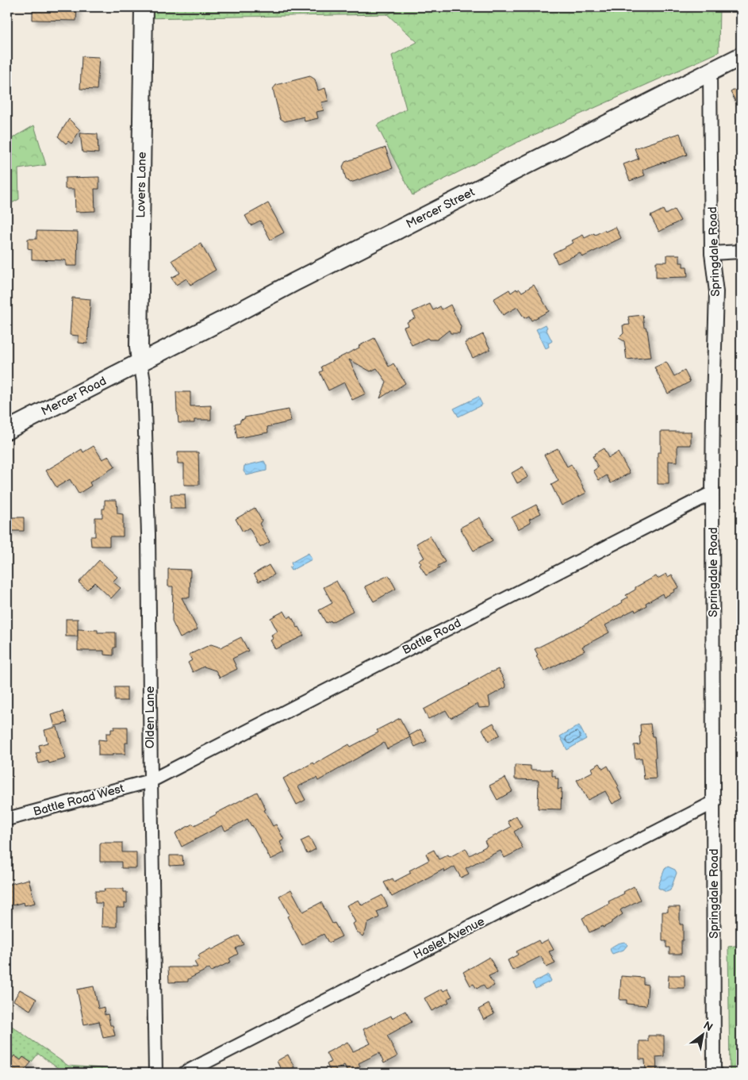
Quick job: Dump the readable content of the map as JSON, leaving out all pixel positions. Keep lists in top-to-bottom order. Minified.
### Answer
{"streets":{"main road":["Lovers Lane","Mercer Street","Mercer Road"],"street":["Springdale Road","Battle Road","Olden Lane","Battle Road West","Haslet Avenue"]},"crossings":[["Lovers Lane","Mercer Street"],["Lovers Lane","Mercer Road"],["Lovers Lane","Olden Lane"],["Mercer Street","Springdale Road"],["Mercer Street","Mercer Road"],["Mercer Street","Olden Lane"],["Springdale Road","Battle Road"],["Springdale Road","Haslet Avenue"],["Mercer Road","Olden Lane"],["Battle Road","Olden Lane"],["Battle Road","Battle Road West"],["Olden Lane","Battle Road West"]],"north":"top right"}
